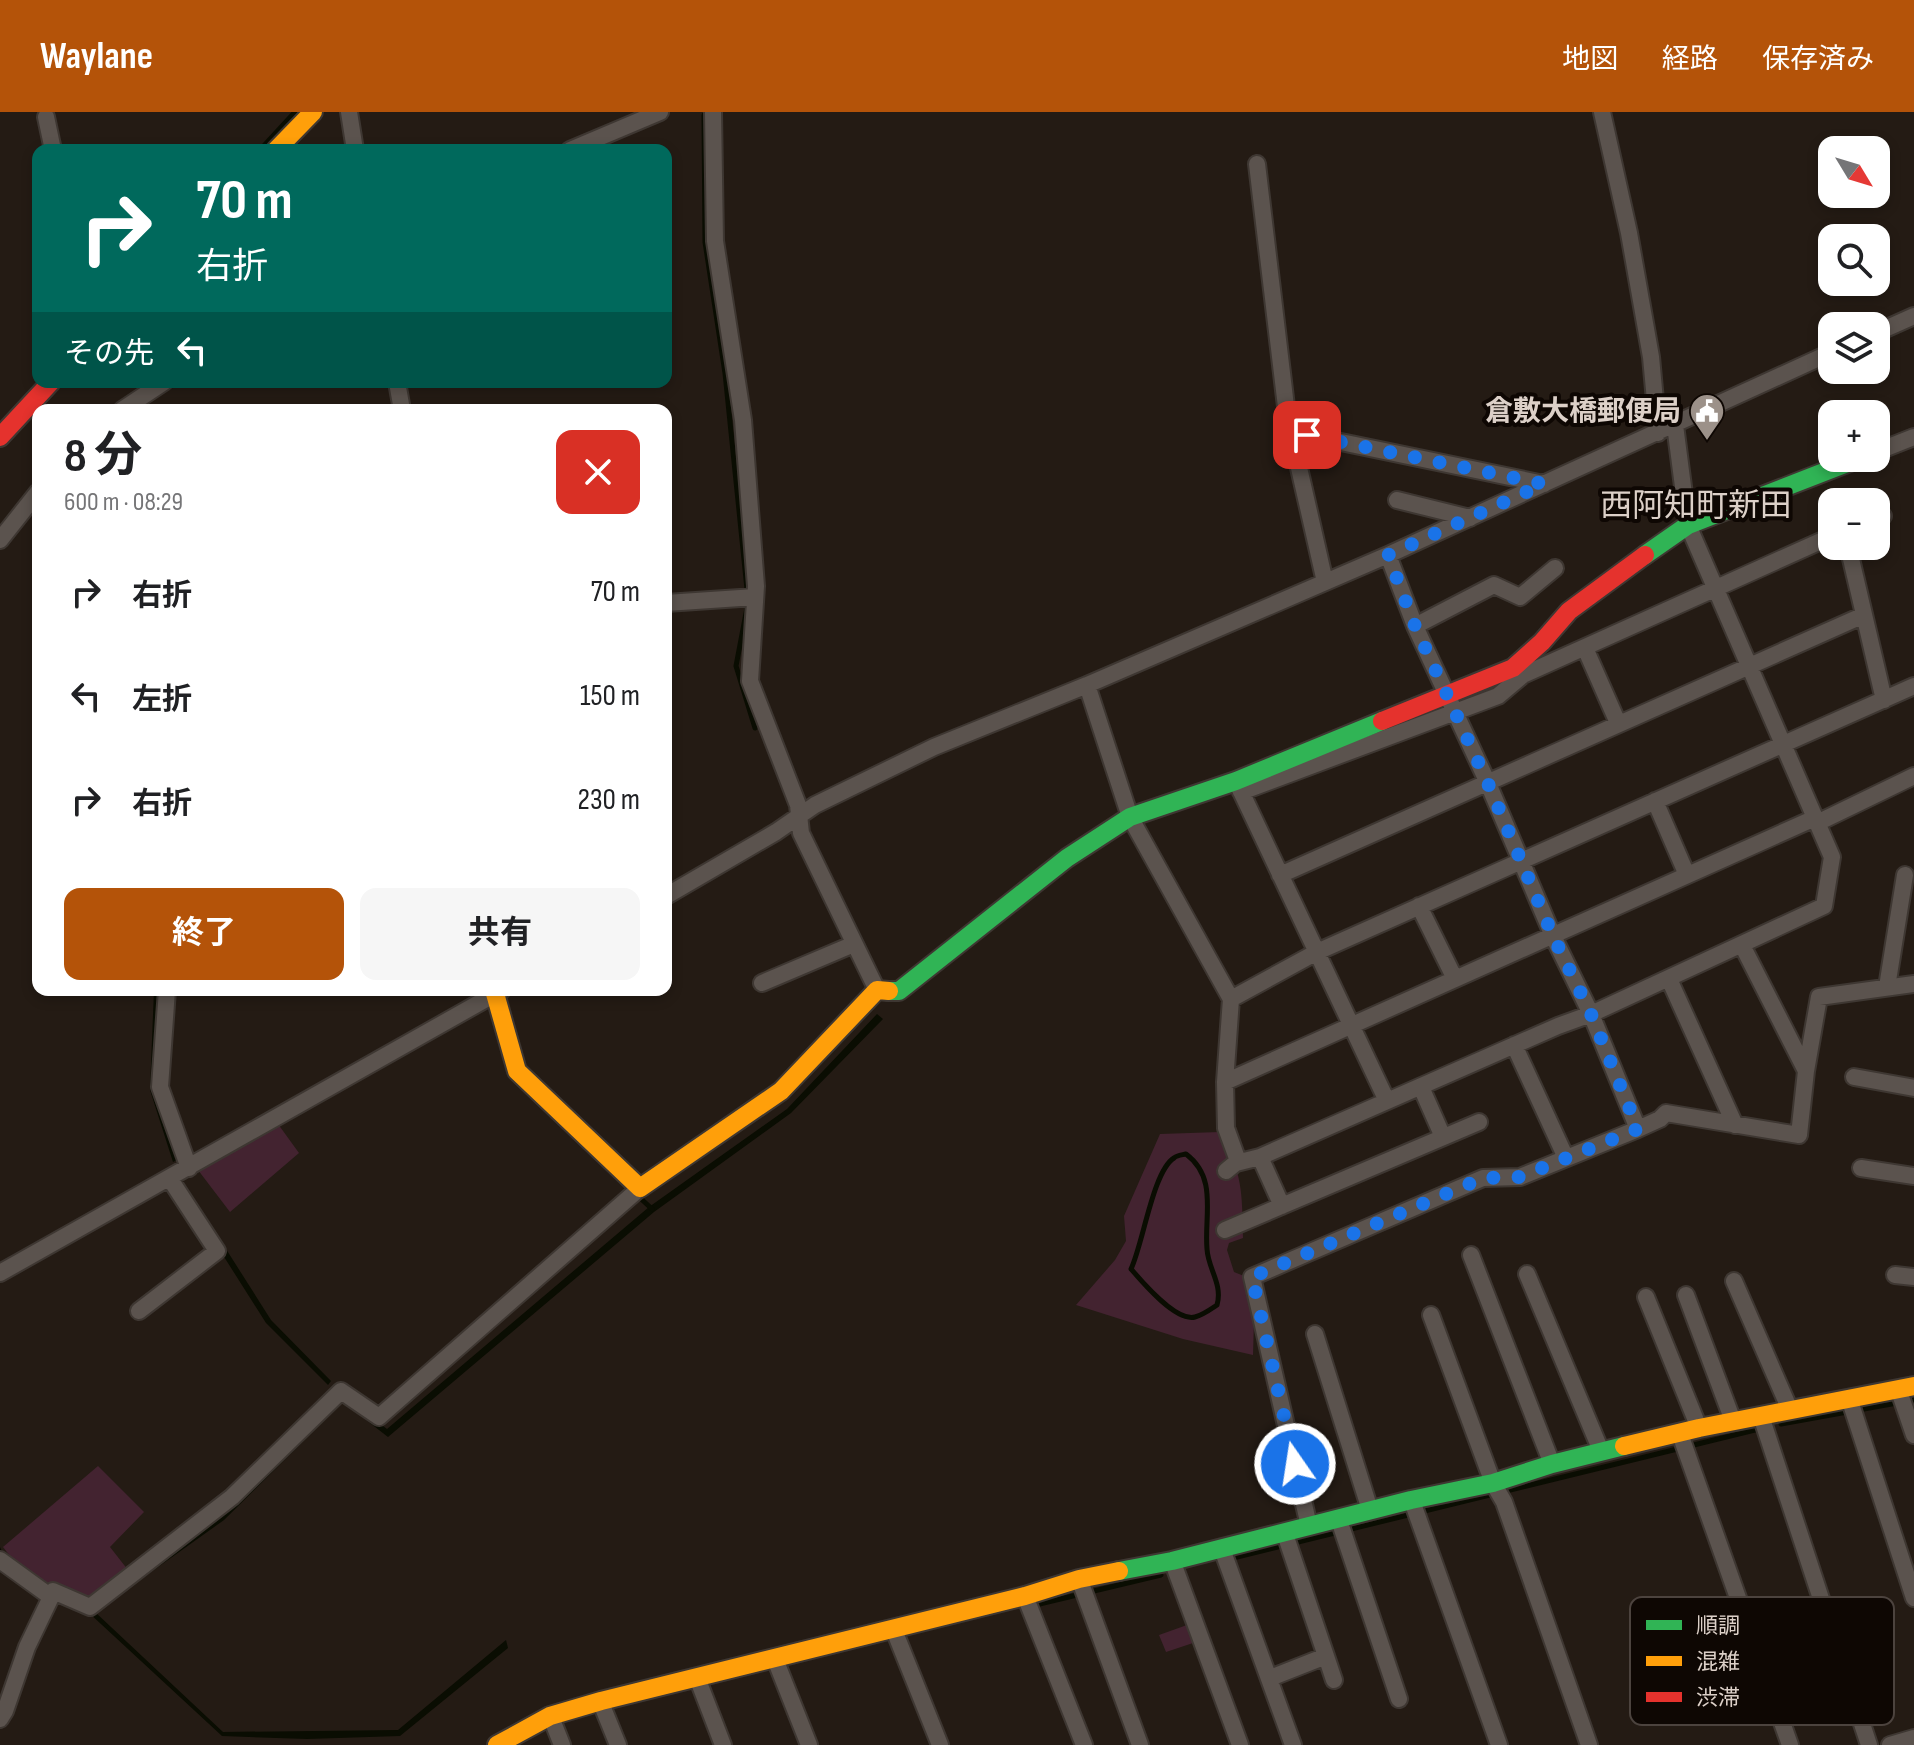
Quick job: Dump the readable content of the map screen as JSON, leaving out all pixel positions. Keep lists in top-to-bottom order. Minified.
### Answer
{"districts":["西阿知町新田"],"places":{"public building":["倉敷大橋郵便局"]},"legend":["順調","混雑","渋滞"],"north":"bottom right","page":{"header":"Waylane","nav":["地図","経路","保存済み"],"map_buttons":["+","−"],"turn":["70 m","右折"],"then":"その先","heading":["8 分","600 m · 08:29"],"list":[{"name":"右折","value":"70 m"},{"name":"左折","value":"150 m"},{"name":"右折","value":"230 m"}],"buttons":["終了","共有"]}}
